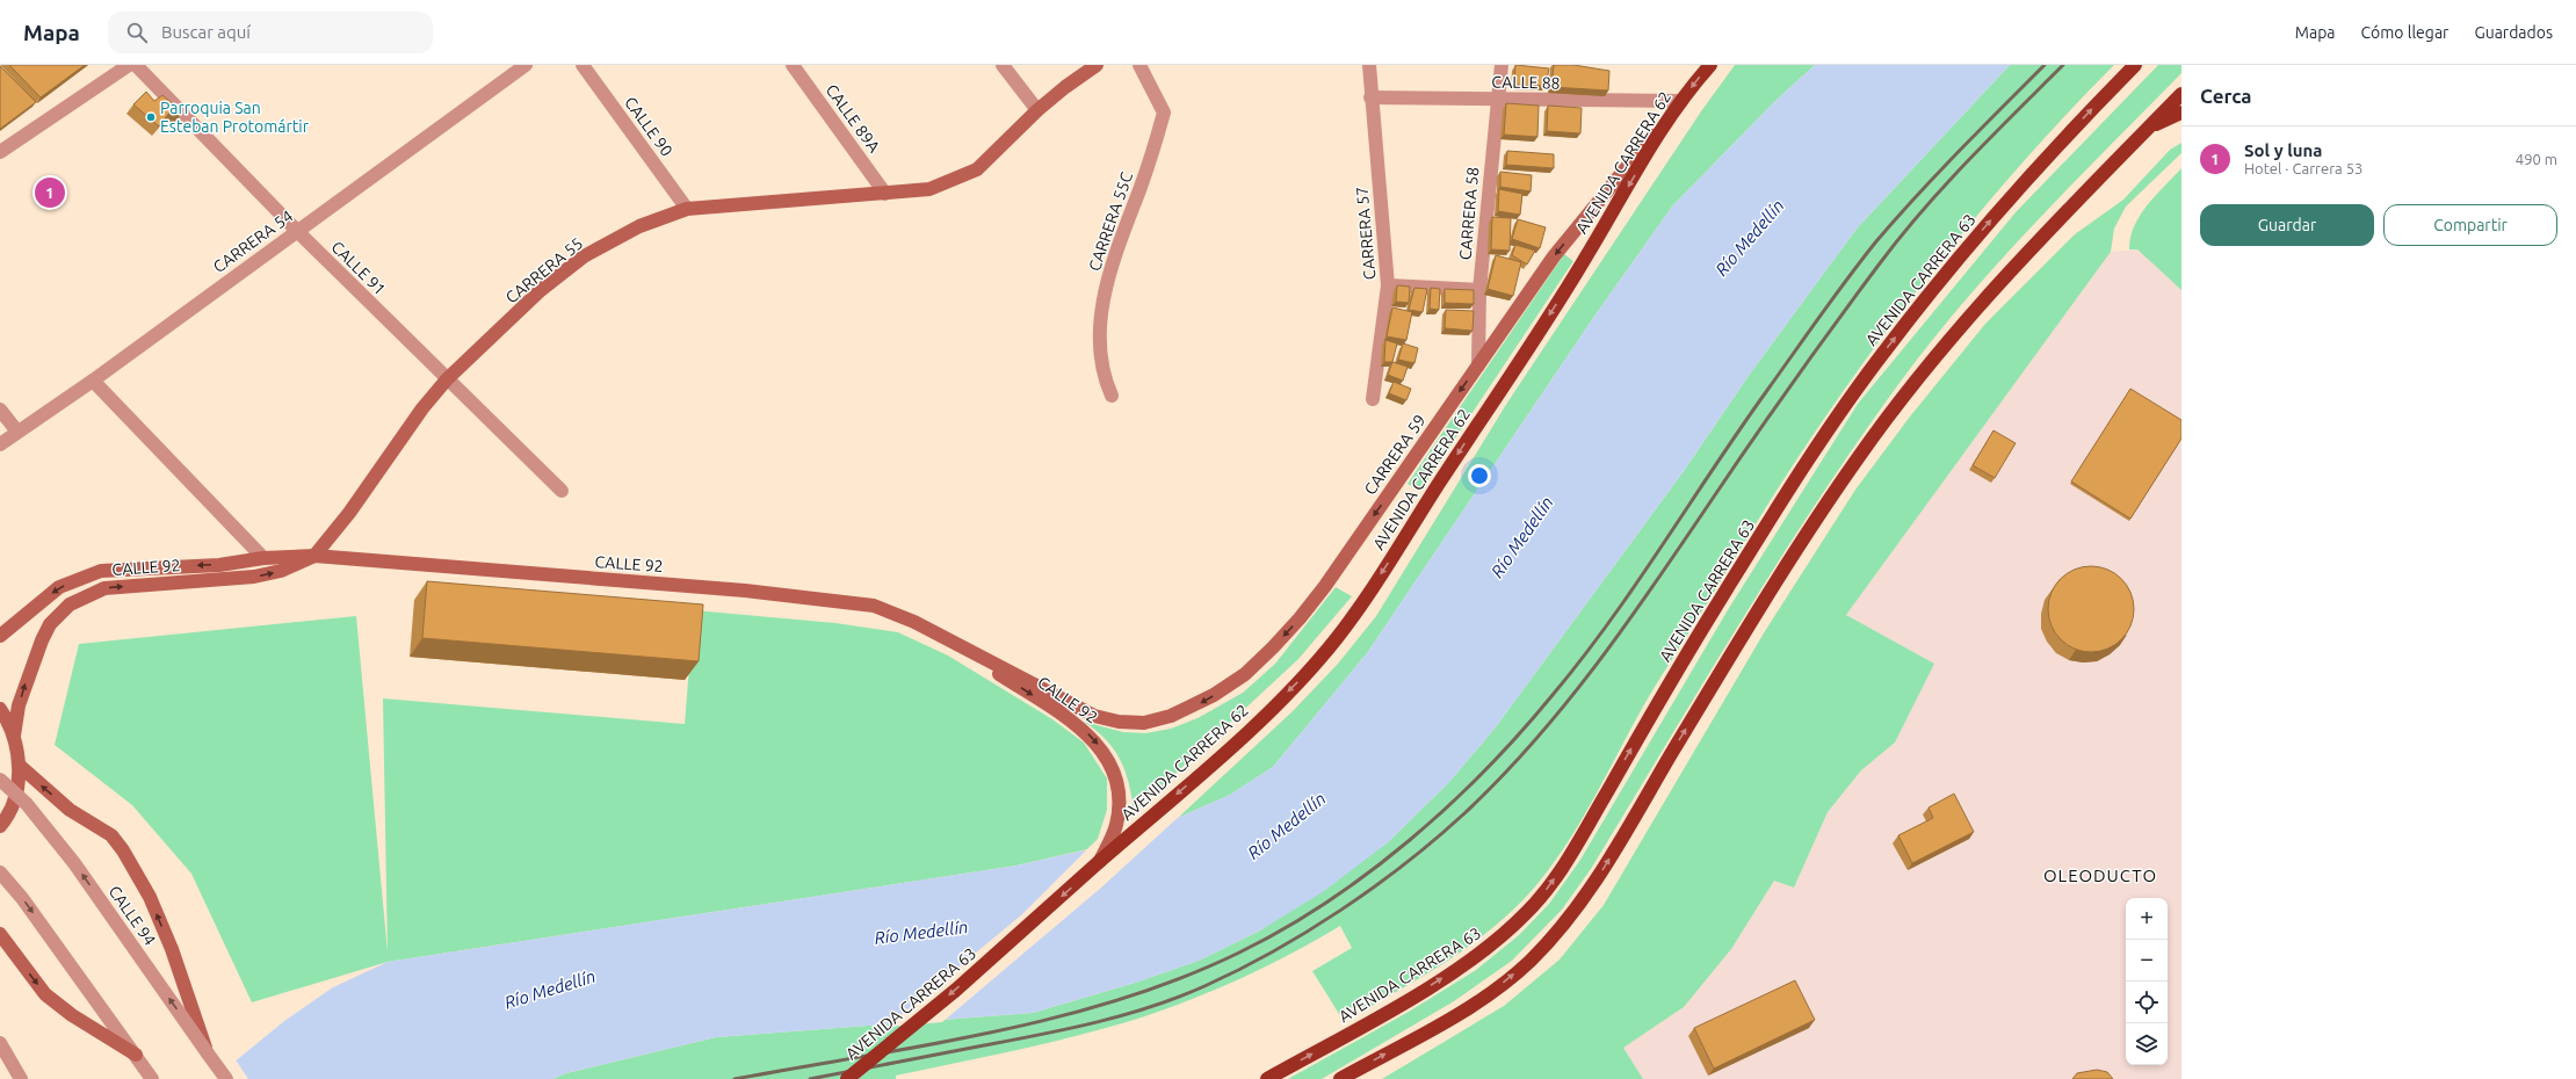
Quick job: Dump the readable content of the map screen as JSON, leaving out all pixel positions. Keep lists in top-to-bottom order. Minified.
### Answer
{"streets":{"highway":["AVENIDA CARRERA 62","AVENIDA CARRERA 63"],"main road":["CARRERA 55","CARRERA 59","CALLE 92"],"street":["CALLE 88","CALLE 89A","CALLE 90","CARRERA 58","CARRERA 55C","CARRERA 57","CARRERA 54","CALLE 91","CALLE 94"]},"crossings":[["CALLE 88","AVENIDA CARRERA 62"],["CALLE 88","CARRERA 58"],["CALLE 88","CARRERA 57"],["CALLE 88","CARRERA 59"],["CALLE 89A","CARRERA 55"],["CALLE 90","CARRERA 55"],["AVENIDA CARRERA 62","AVENIDA CARRERA 63"],["AVENIDA CARRERA 62","CARRERA 59"],["AVENIDA CARRERA 62","CALLE 92"],["CARRERA 58","CARRERA 59"],["CARRERA 54","CALLE 91"],["CALLE 91","CARRERA 55"],["CARRERA 55","CALLE 92"],["AVENIDA CARRERA 63","CALLE 92"],["CARRERA 59","CALLE 92"]],"one_way":["AVENIDA CARRERA 62","CARRERA 59"],"districts":["OLEODUCTO"],"water":["Río Medellín"],"places":["Parroquia San Esteban Protomártir"],"page":{"header":"Mapa","search":"Buscar aquí","nav":["Mapa","Cómo llegar","Guardados"],"heading":"Cerca","list":[{"mark":"1","name":"Sol y luna","note":"Hotel · Carrera 53","value":"490 m"}],"pins":"1","buttons":["Guardar","Compartir"],"map_buttons":["+","−"]}}
